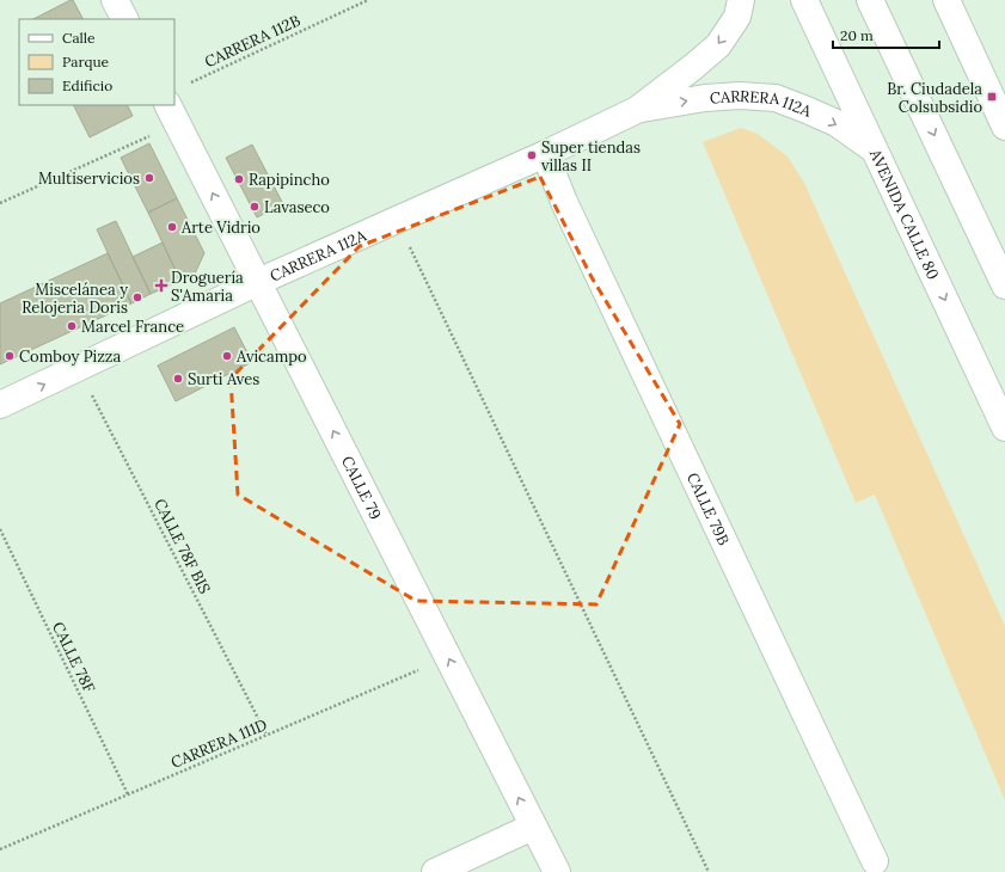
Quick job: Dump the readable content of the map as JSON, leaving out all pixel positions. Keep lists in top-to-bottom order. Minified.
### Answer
{"streets":{"main road":["CARRERA 112A","AVENIDA CALLE 80","CALLE 79","CALLE 79B"],"path":["CARRERA 112B","CALLE 78F BIS","CALLE 78F","CARRERA 111D"]},"crossings":[["CARRERA 112A","AVENIDA CALLE 80"],["CARRERA 112A","CALLE 79"],["CARRERA 112A","CALLE 79B"],["CARRERA 112A","CALLE 78F BIS"],["CALLE 79","CARRERA 111D"],["CALLE 78F BIS","CARRERA 111D"],["CALLE 78F","CARRERA 111D"]],"one_way":["CALLE 79"],"places":{"transit":["Br. Ciudadela Colsubsidio"],"other":["Super tiendas villas II","Multiservicios","Rapipincho","Lavaseco","Arte Vidrio","Miscelánea y Relojeria Doris","Marcel France","Comboy Pizza","Avicampo","Surti Aves"],"health":["Droguería S'Amaria"]},"legend":["Calle","Parque","Edificio"],"scale_bar":"20 m"}
